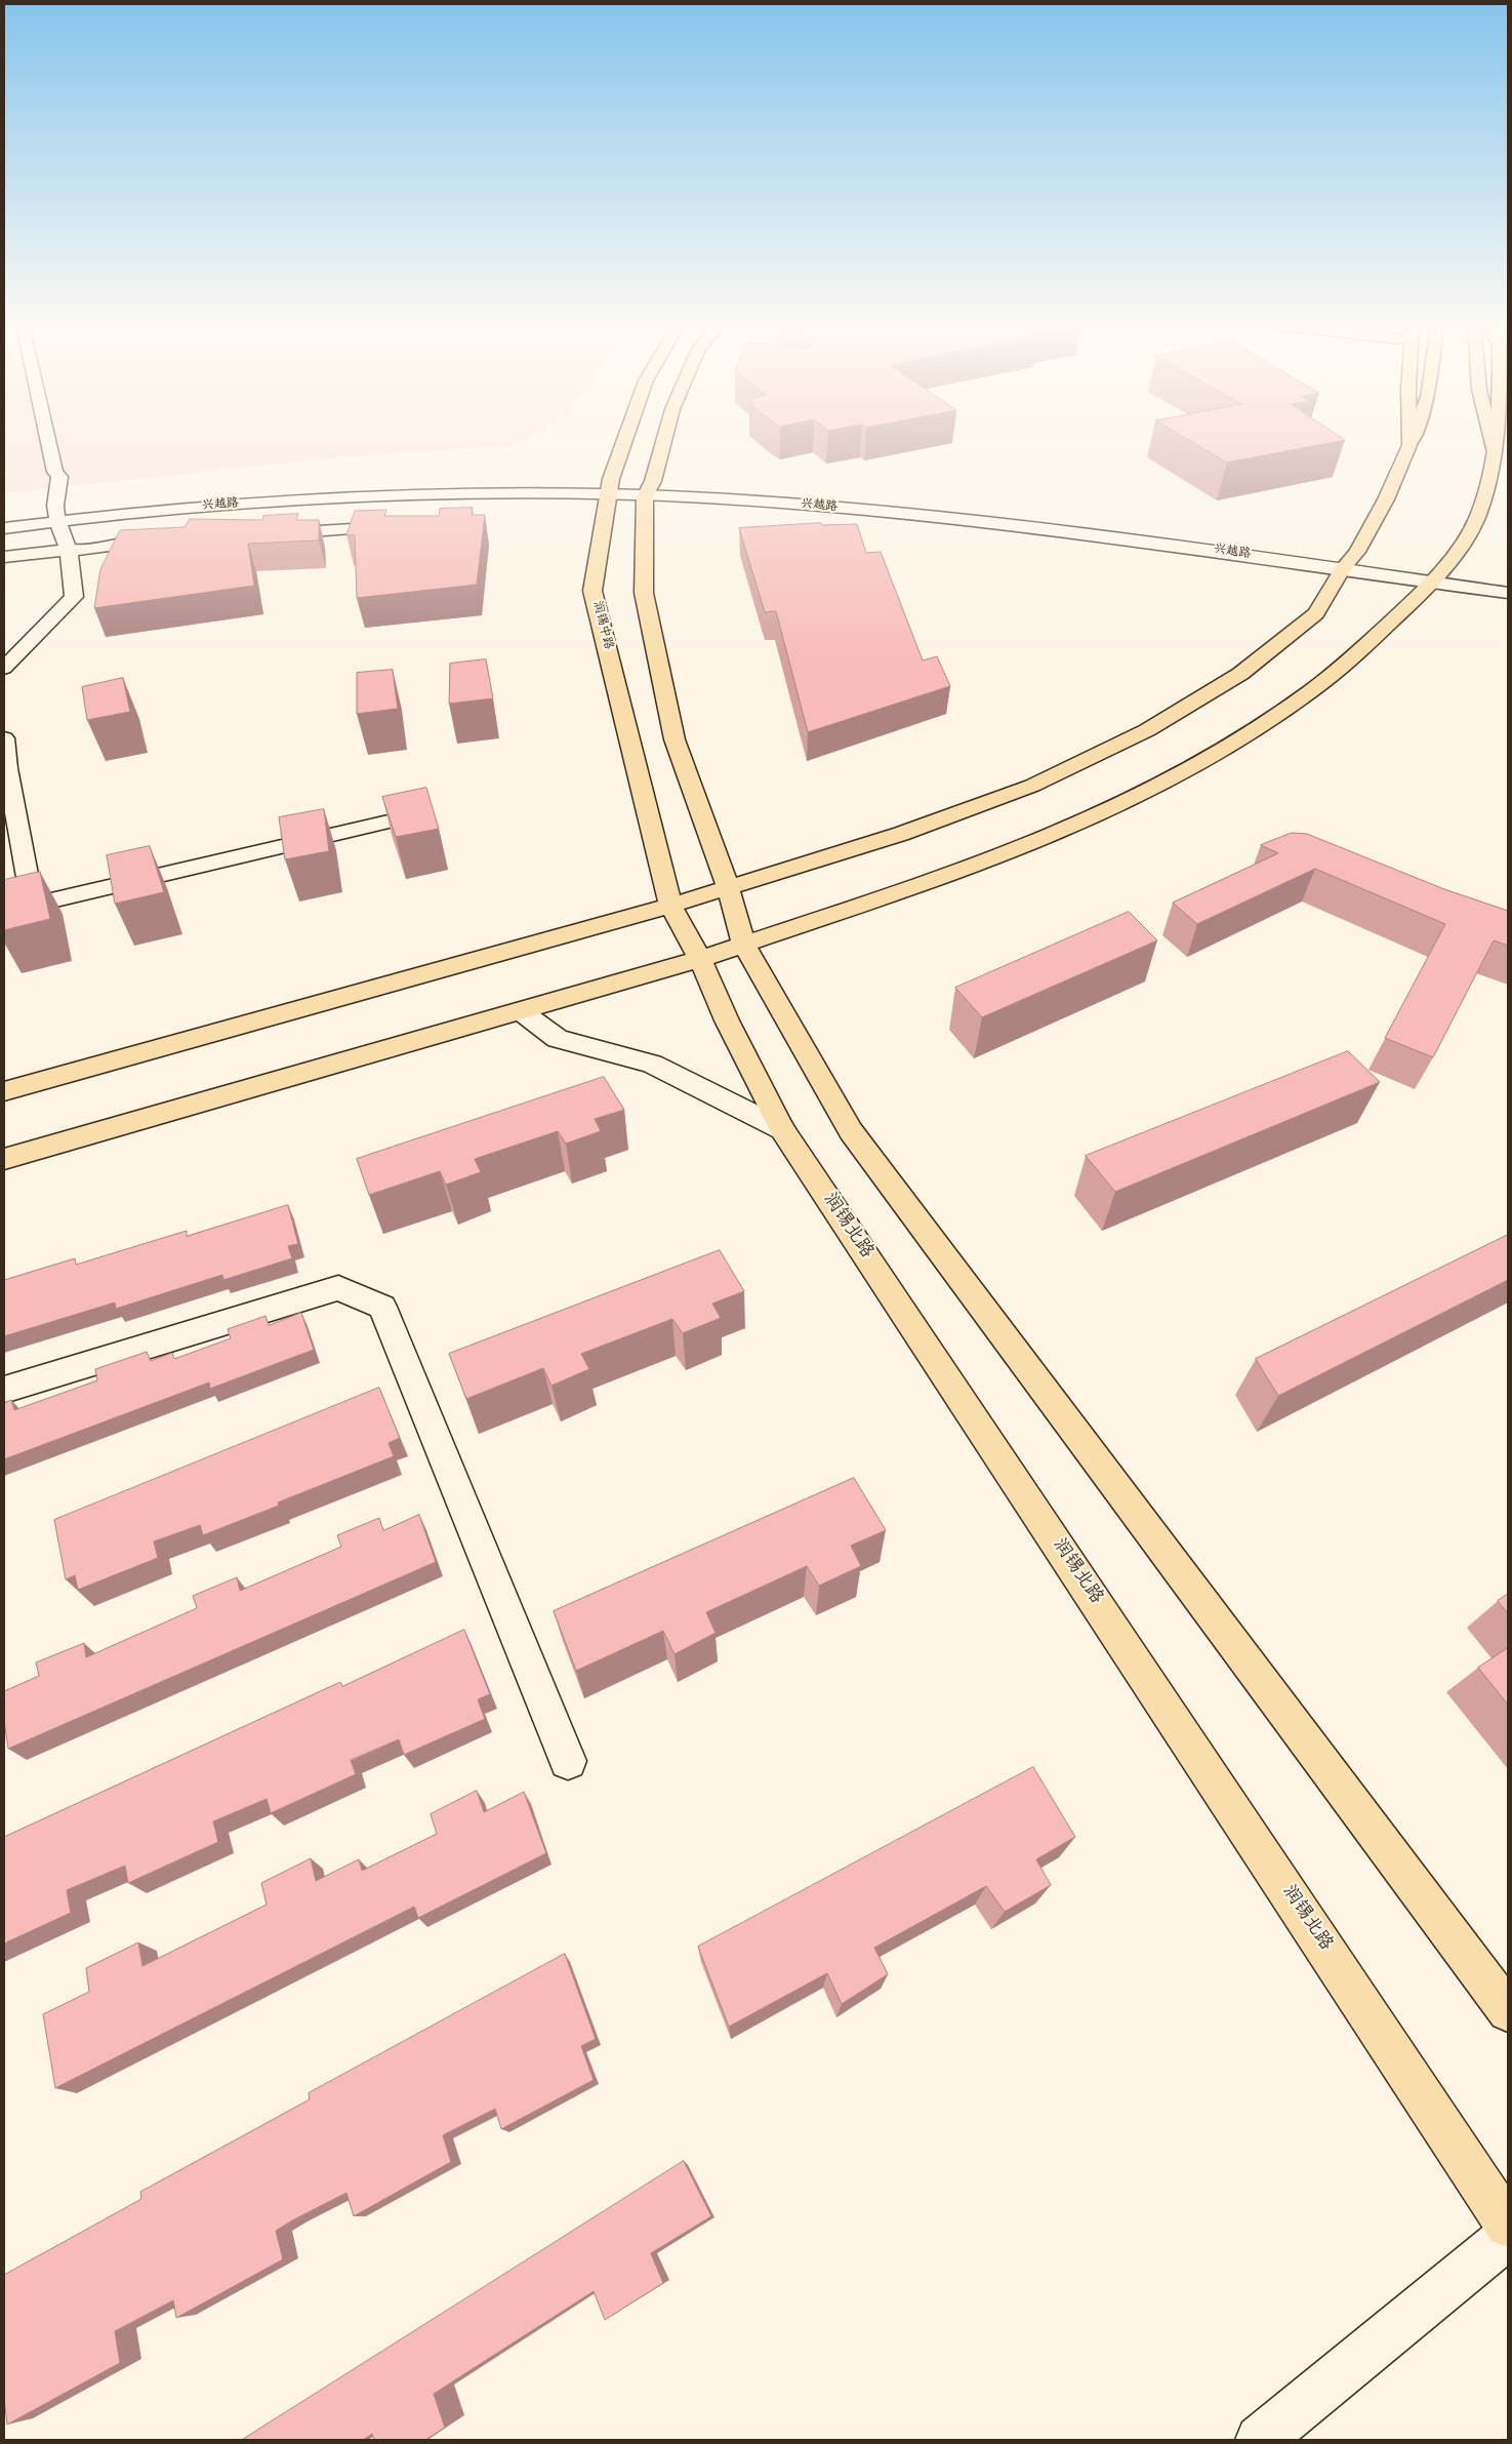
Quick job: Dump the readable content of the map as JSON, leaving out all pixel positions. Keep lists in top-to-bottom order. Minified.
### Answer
{"streets":{"main road":["润锡中路","润锡北路"],"street":["兴越路"]},"crossings":[["兴越路","润锡中路"],["润锡中路","润锡北路"]]}
